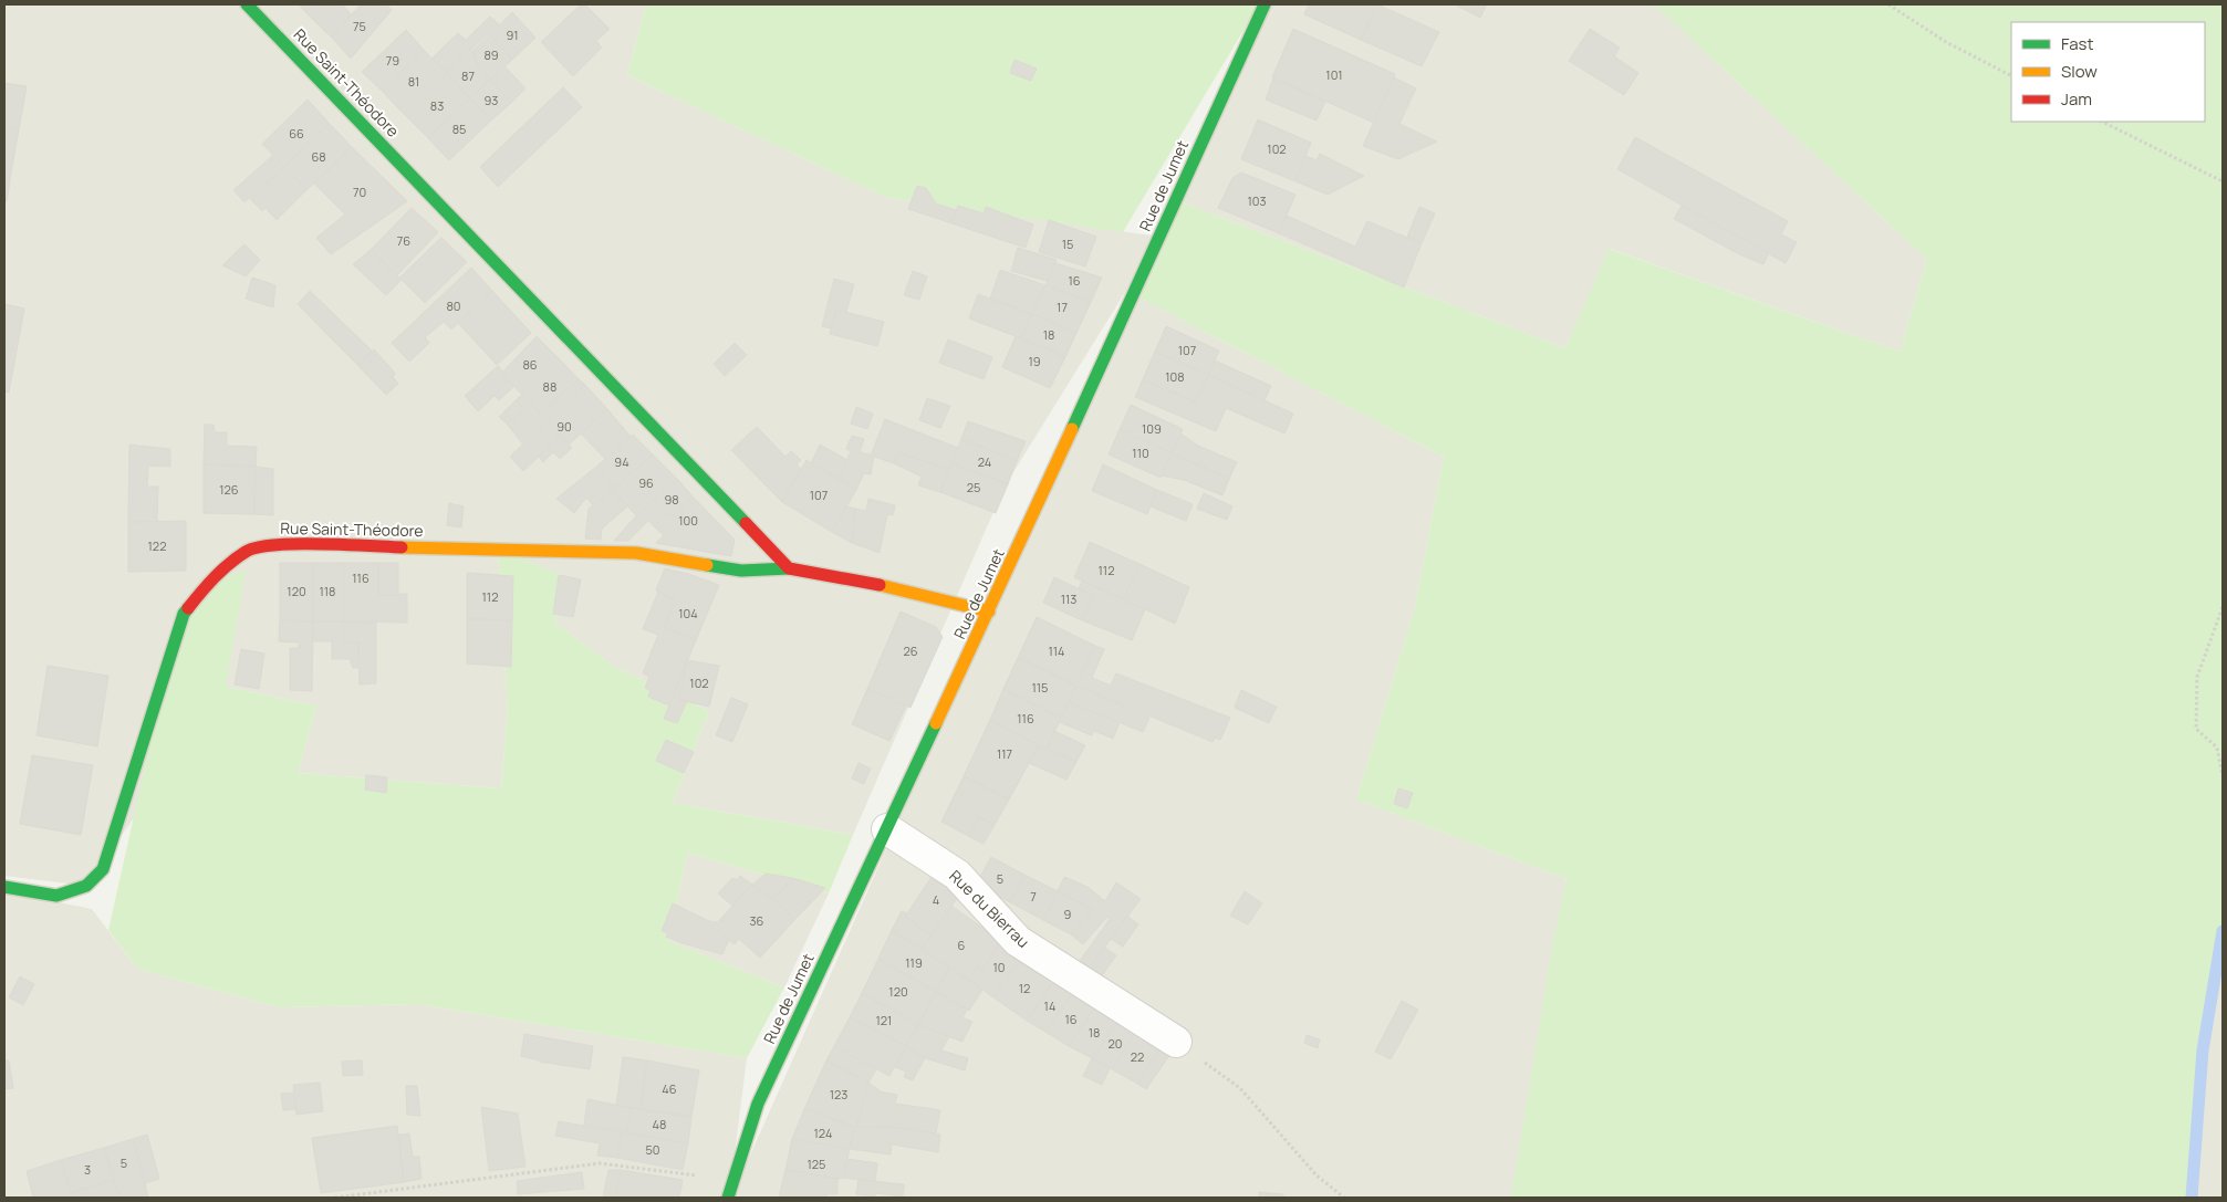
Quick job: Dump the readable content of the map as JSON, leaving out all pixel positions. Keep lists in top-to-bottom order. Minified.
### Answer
{"streets":{"street":["Rue Saint-Théodore","Rue de Jumet","Rue du Bierrau"]},"crossings":[["Rue Saint-Théodore","Rue de Jumet"],["Rue de Jumet","Rue du Bierrau"]],"house_numbers":["75","91","89","79","101","87","81","93","83","85","66","102","68","70","103","76","15","16","80","17","18","107","19","86","108","88","90","109","110","94","24","96","25","126","107","98","100","122","112","116","120","118","112","113","104","26","114","102","115","116","117","5","7","4","9","36","6","119","10","12","120","14","16","121","18","20","22","46","123","48","124","50","5","125","3"],"legend":["Fast","Slow","Jam"]}
